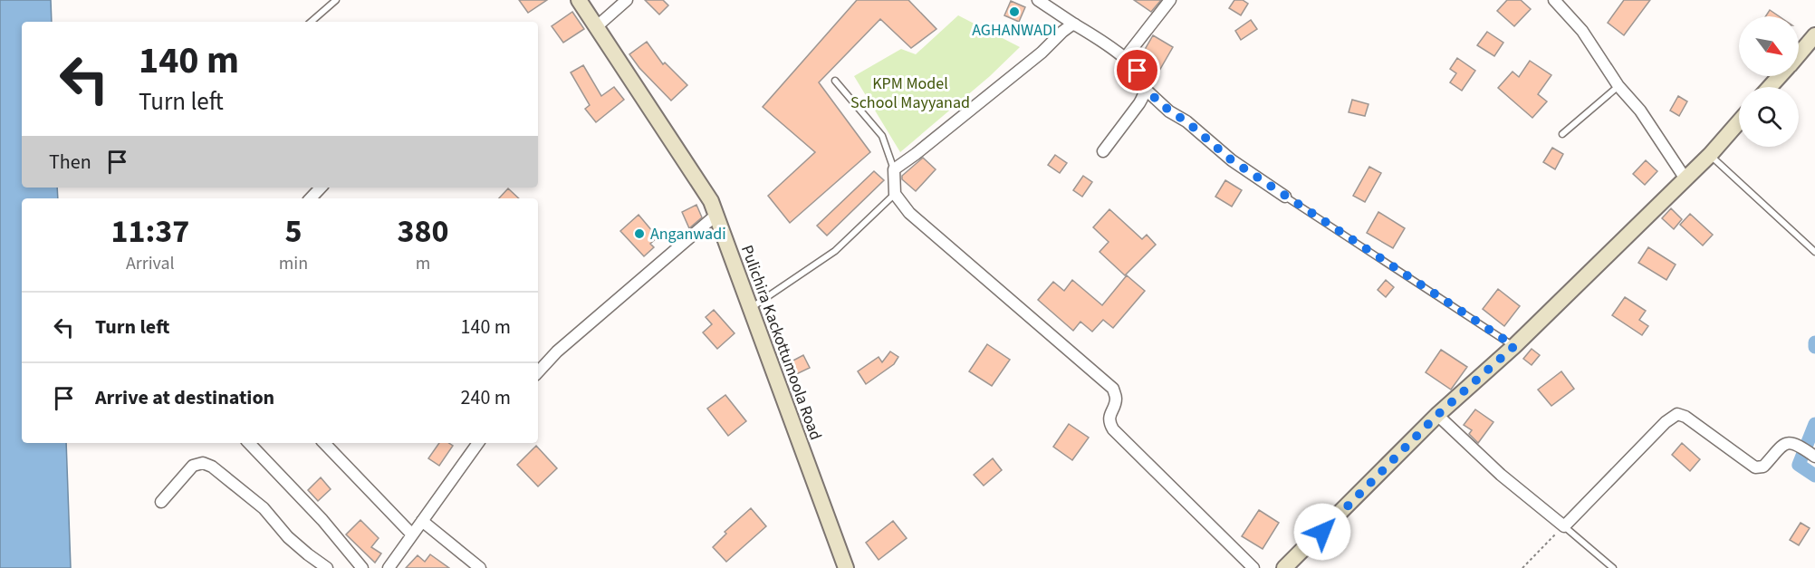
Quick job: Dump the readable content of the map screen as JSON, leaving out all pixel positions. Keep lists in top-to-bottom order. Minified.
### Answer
{"streets":{"street":["Pulichira Kackottumoola Road"]},"parks":["KPM Model School Mayyanad"],"places":["AGHANWADI","Anganwadi"],"north":"bottom right","page":{"turn":["140 m","Turn left"],"then":"Then","eta":["11:37","Arrival","5","min","380","m"],"list":[{"name":"Turn left","value":"140 m"},{"name":"Arrive at destination","value":"240 m"}]}}
